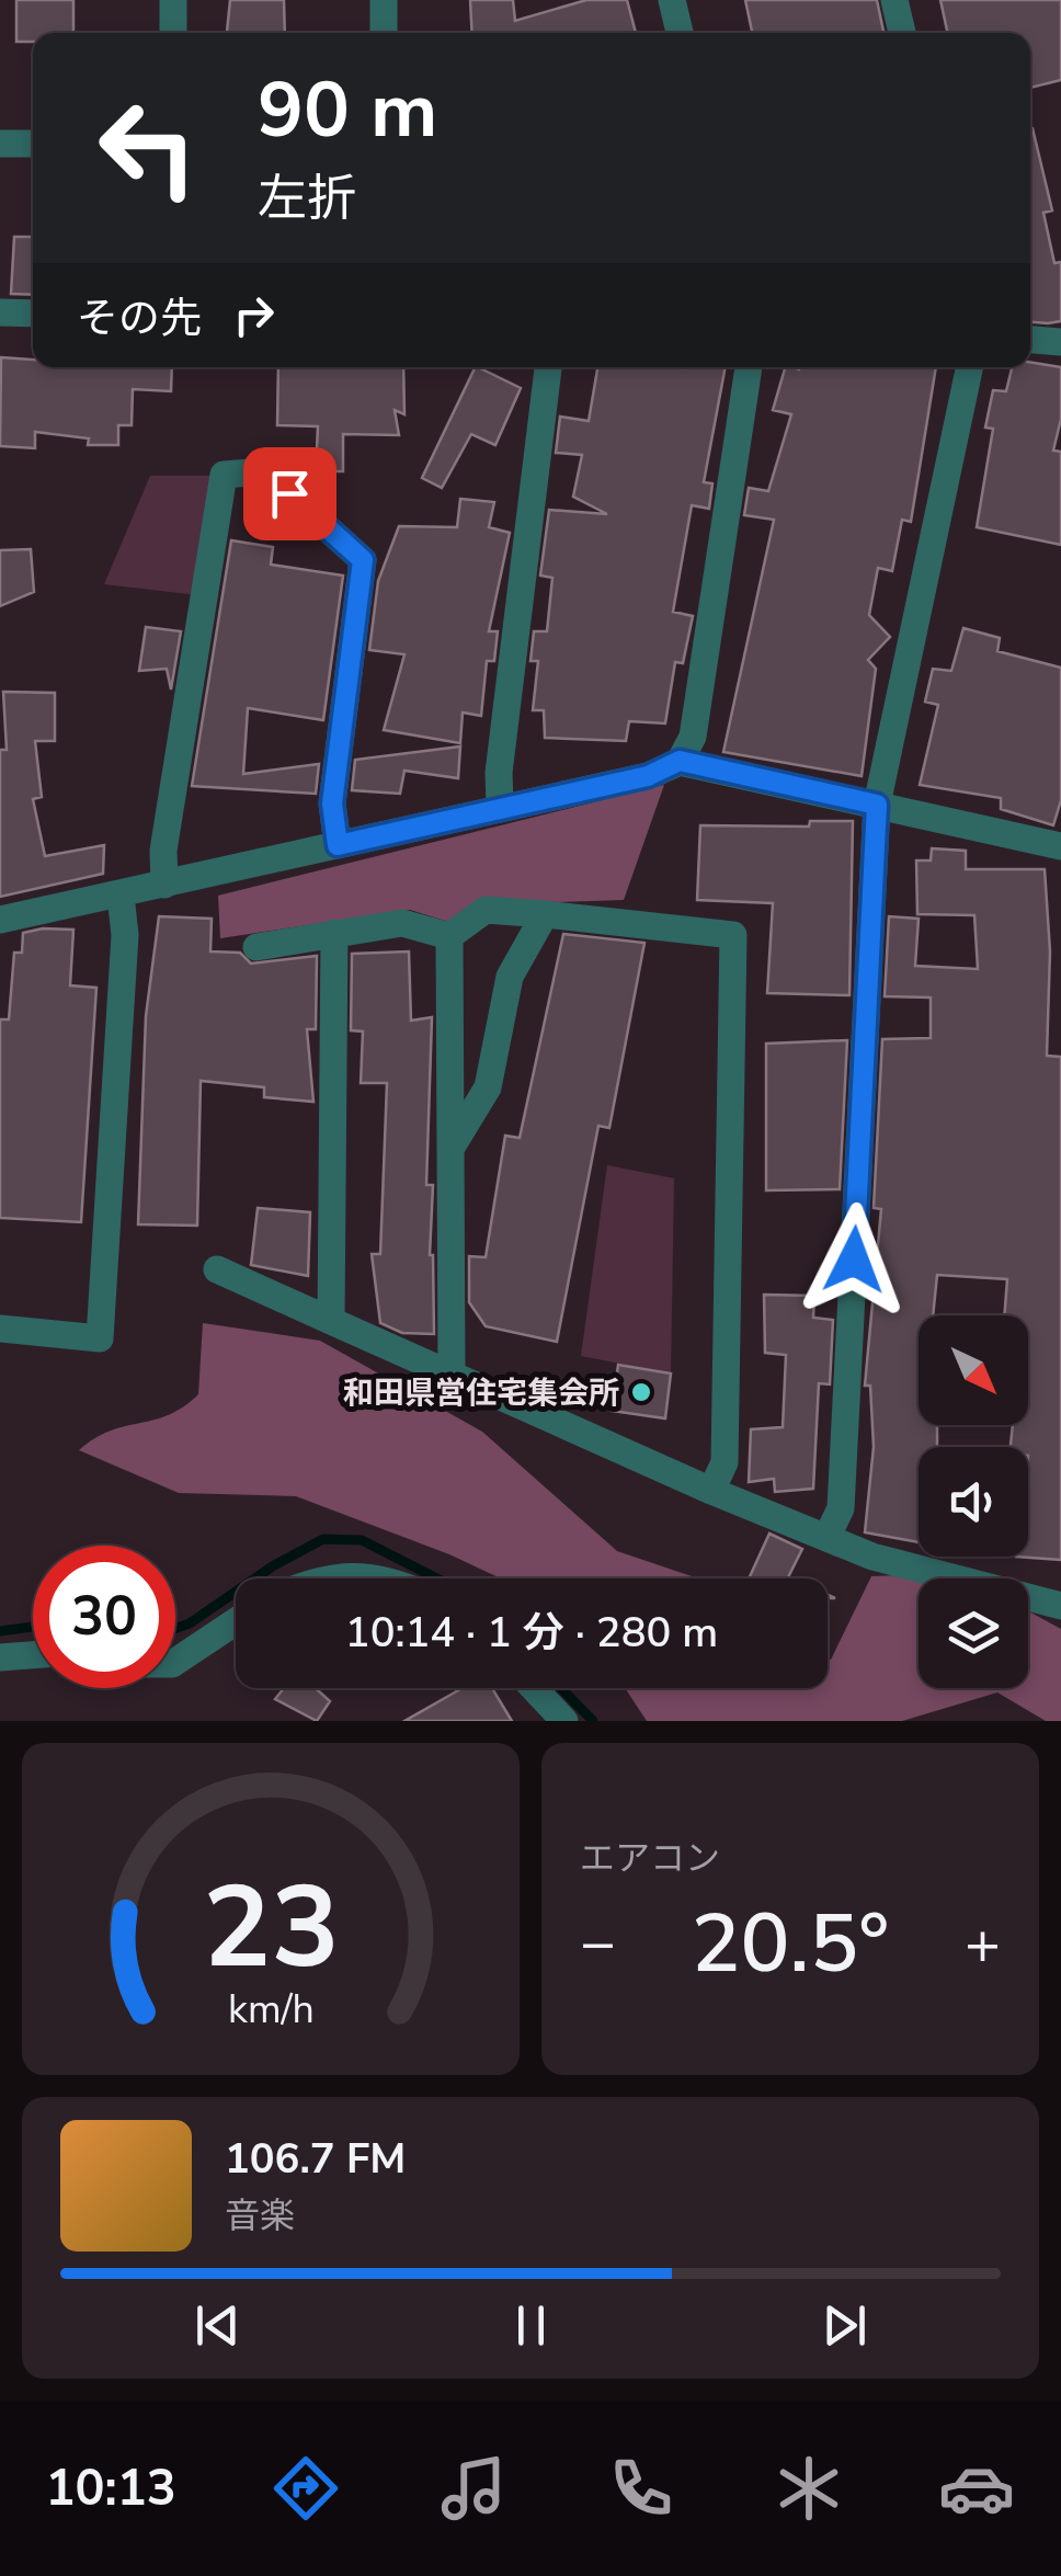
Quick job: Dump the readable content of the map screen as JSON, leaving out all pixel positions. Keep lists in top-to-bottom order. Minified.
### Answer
{"places":["和田県営住宅集会所"],"north":"bottom right","page":{"turn":["90 m","左折"],"then":"その先","limit":"30","trip":"10:14 · 1 分 · 280 m","tile":"エアコン","heat":["−","20.5°","+"],"song":["106.7 FM","音楽"],"tabs":"10:13","gauge":["23","km/h"]}}
